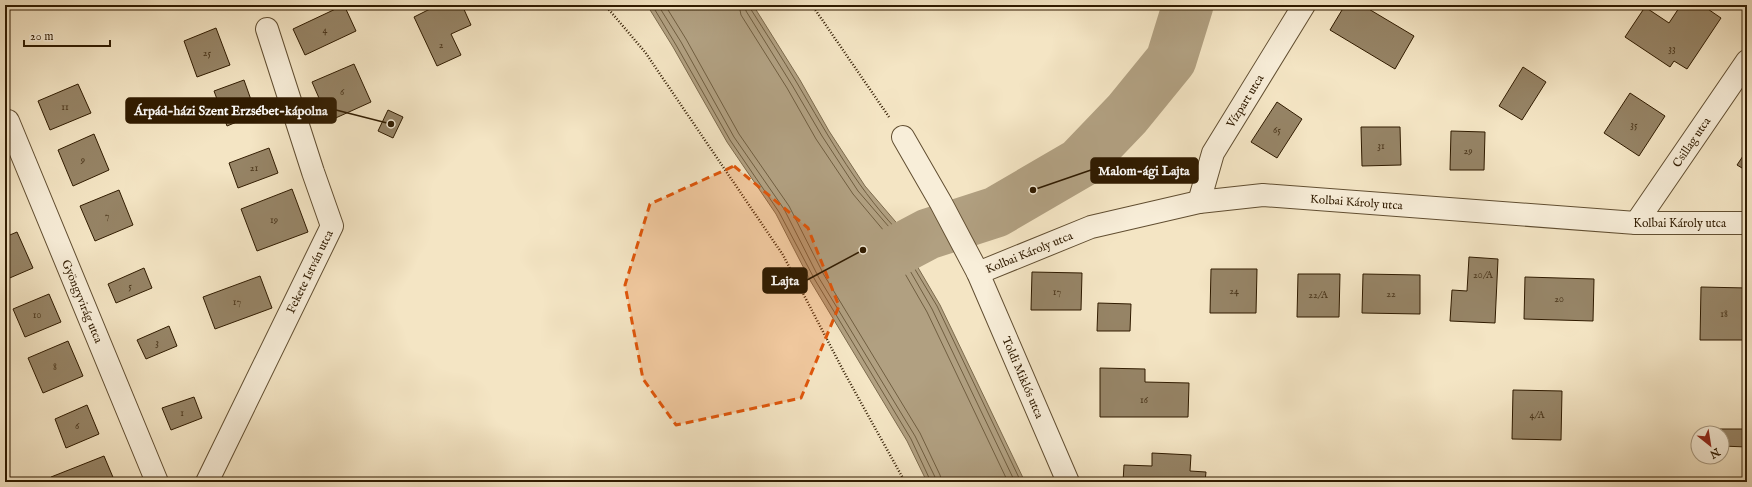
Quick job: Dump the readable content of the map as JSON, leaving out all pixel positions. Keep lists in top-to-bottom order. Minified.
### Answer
{"streets":{"street":["Vízpart utca","Csillag utca","Kolbai Károly utca","Fekete István utca","Gyöngyvirág utca","Toldi Miklós utca"]},"crossings":[["Vízpart utca","Kolbai Károly utca"],["Csillag utca","Kolbai Károly utca"],["Kolbai Károly utca","Toldi Miklós utca"]],"places":["Árpád-házi Szent Erzsébet-kápolna","Malom-ági Lajta","Lajta"],"house_numbers":["4","2","33","25","6","11","35","65","31","29","9","21","7","19","20/A","5","24","17","22","22/A","20","17","18","10","3","8","16","1","4/A","6"],"scale_bar":"20 m","north":"bottom right"}
